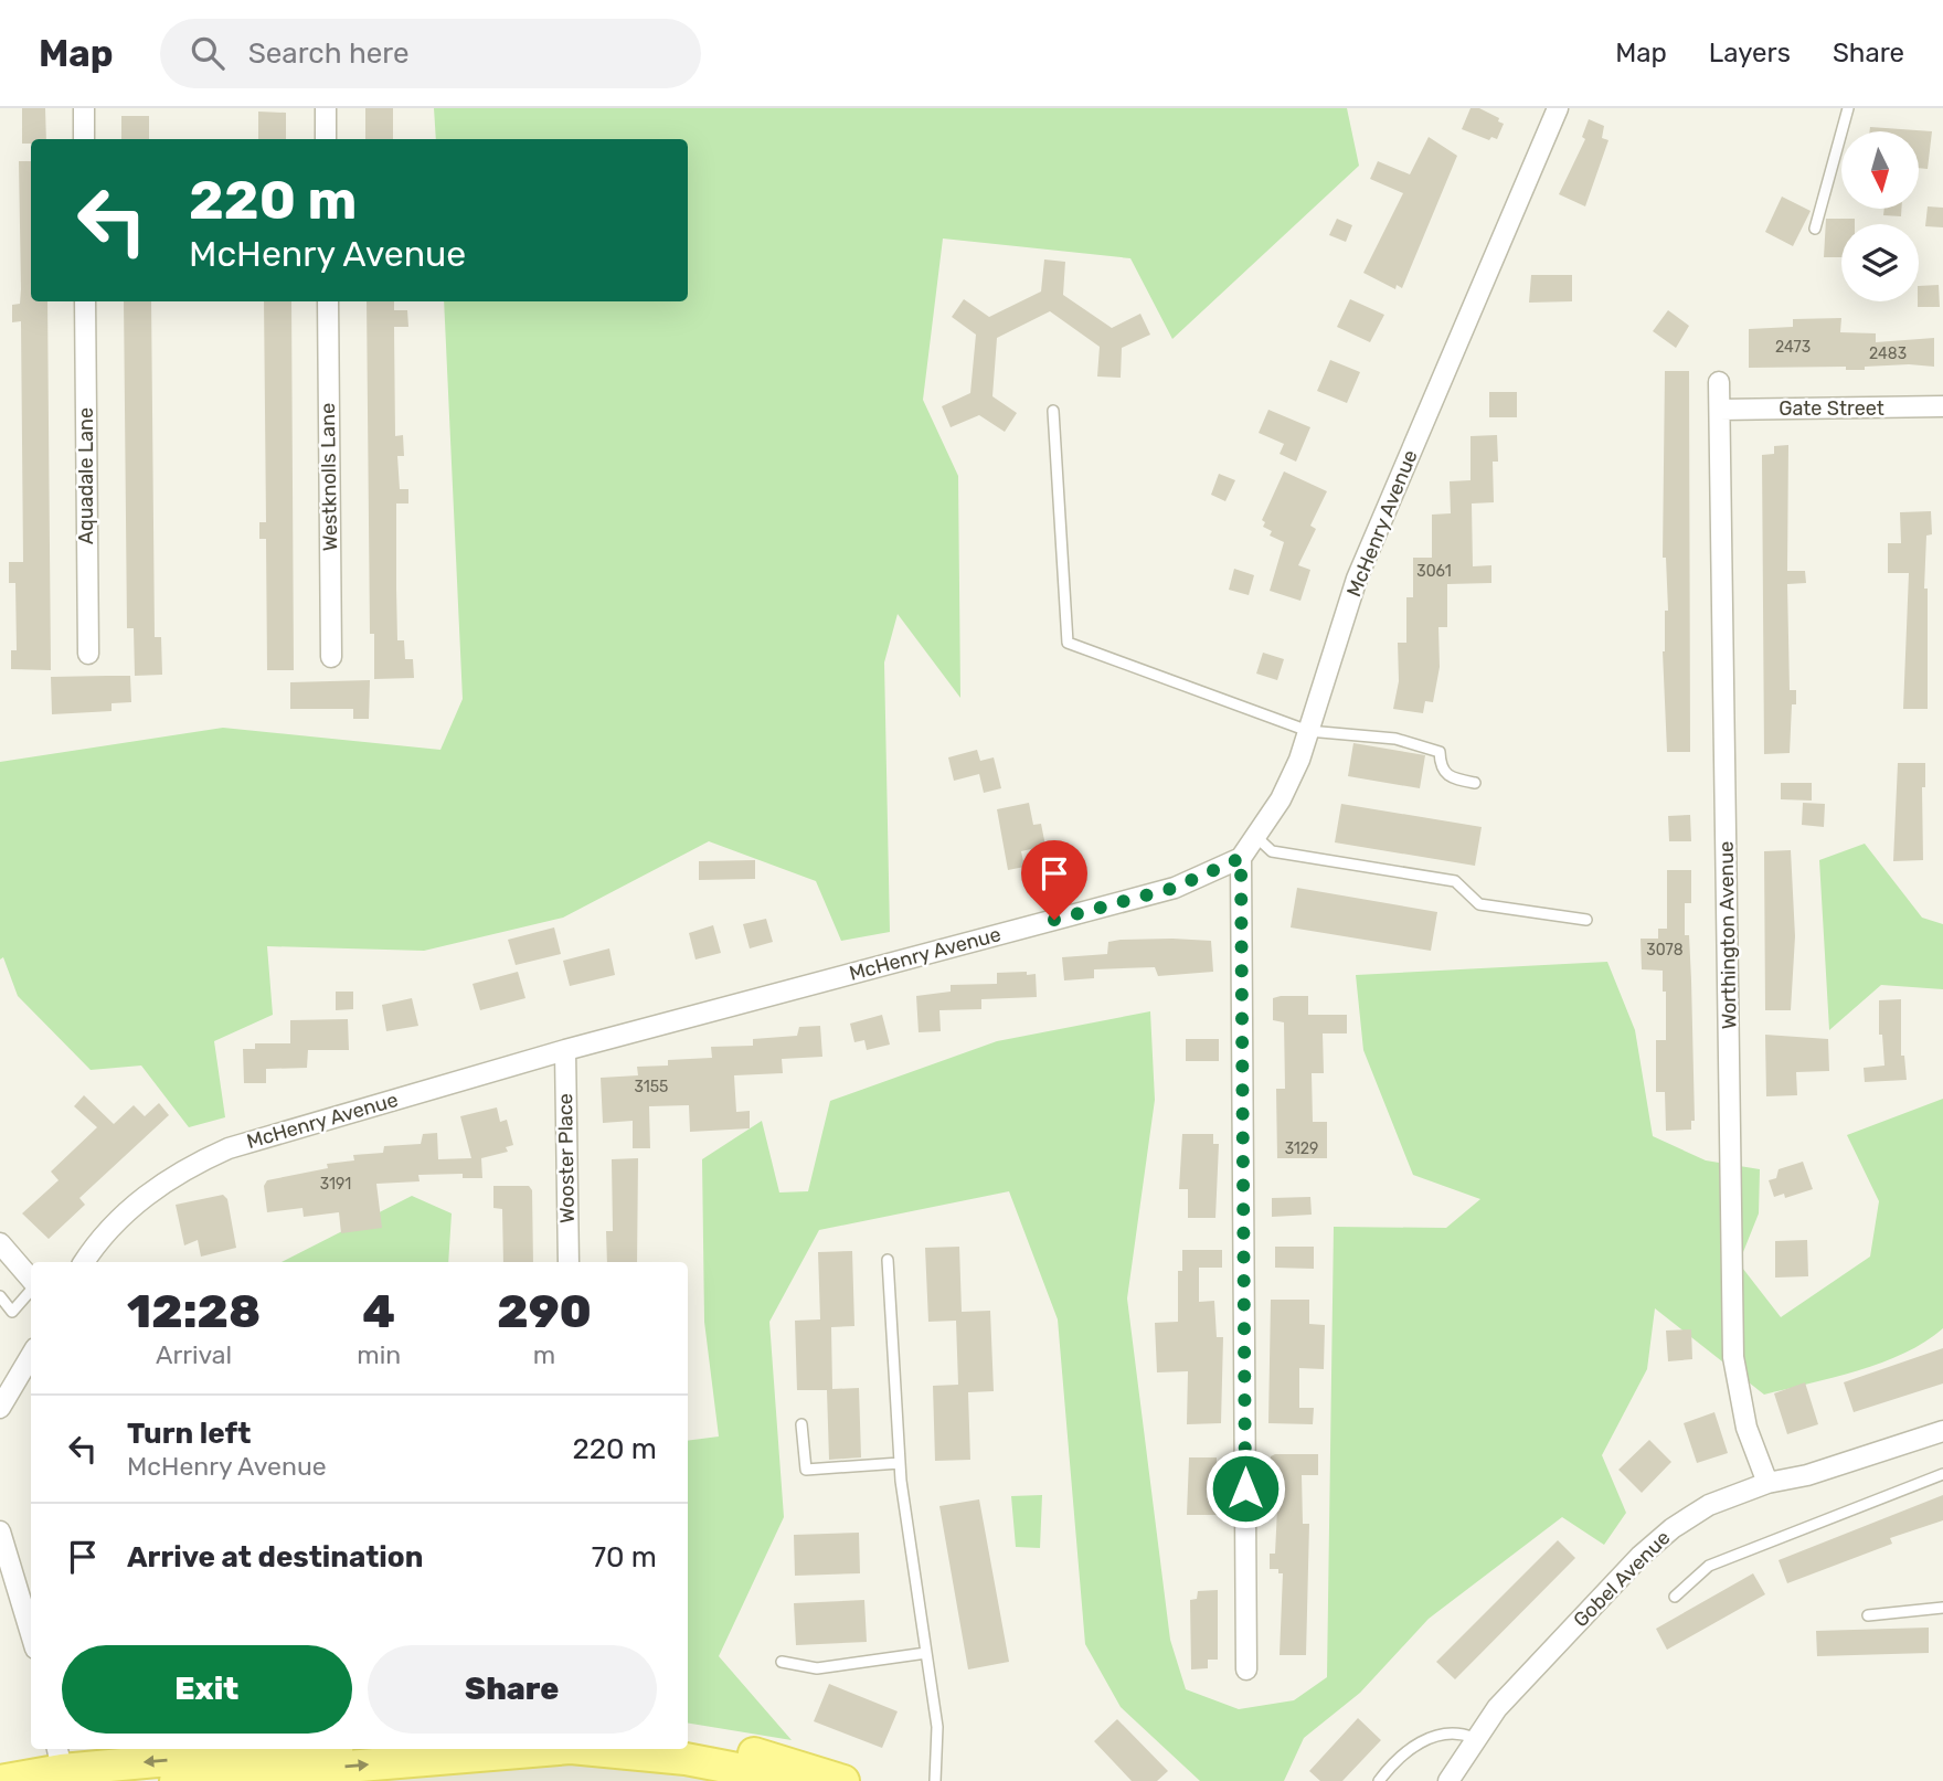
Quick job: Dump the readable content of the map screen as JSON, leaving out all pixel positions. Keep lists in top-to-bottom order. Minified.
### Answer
{"streets":{"street":["Gate Street","Aquadale Lane","Westknolls Lane","McHenry Avenue","Worthington Avenue","Wooster Place","Gobel Avenue"]},"crossings":[["Gate Street","Worthington Avenue"],["McHenry Avenue","Wooster Place"],["Worthington Avenue","Gobel Avenue"]],"house_numbers":["2473","2483","3061","3078","3155","3129","3191"],"north":"bottom","page":{"header":"Map","search":"Search here","nav":["Map","Layers","Share"],"turn":["220 m","McHenry Avenue"],"eta":["12:28","Arrival","4","min","290","m"],"list":[{"name":"Turn left","note":"McHenry Avenue","value":"220 m"},{"name":"Arrive at destination","value":"70 m"}],"buttons":["Exit","Share"]}}
